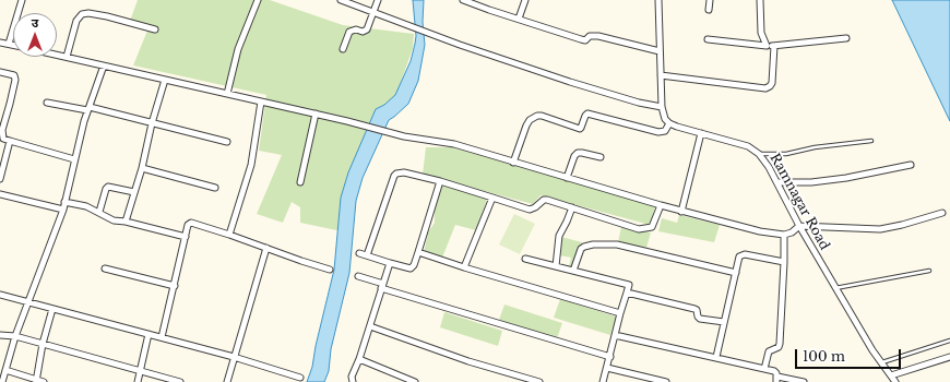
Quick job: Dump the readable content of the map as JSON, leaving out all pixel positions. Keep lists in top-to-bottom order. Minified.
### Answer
{"streets":{"street":["Ramnagar Road"]},"scale_bar":"100 m","north":"top"}
